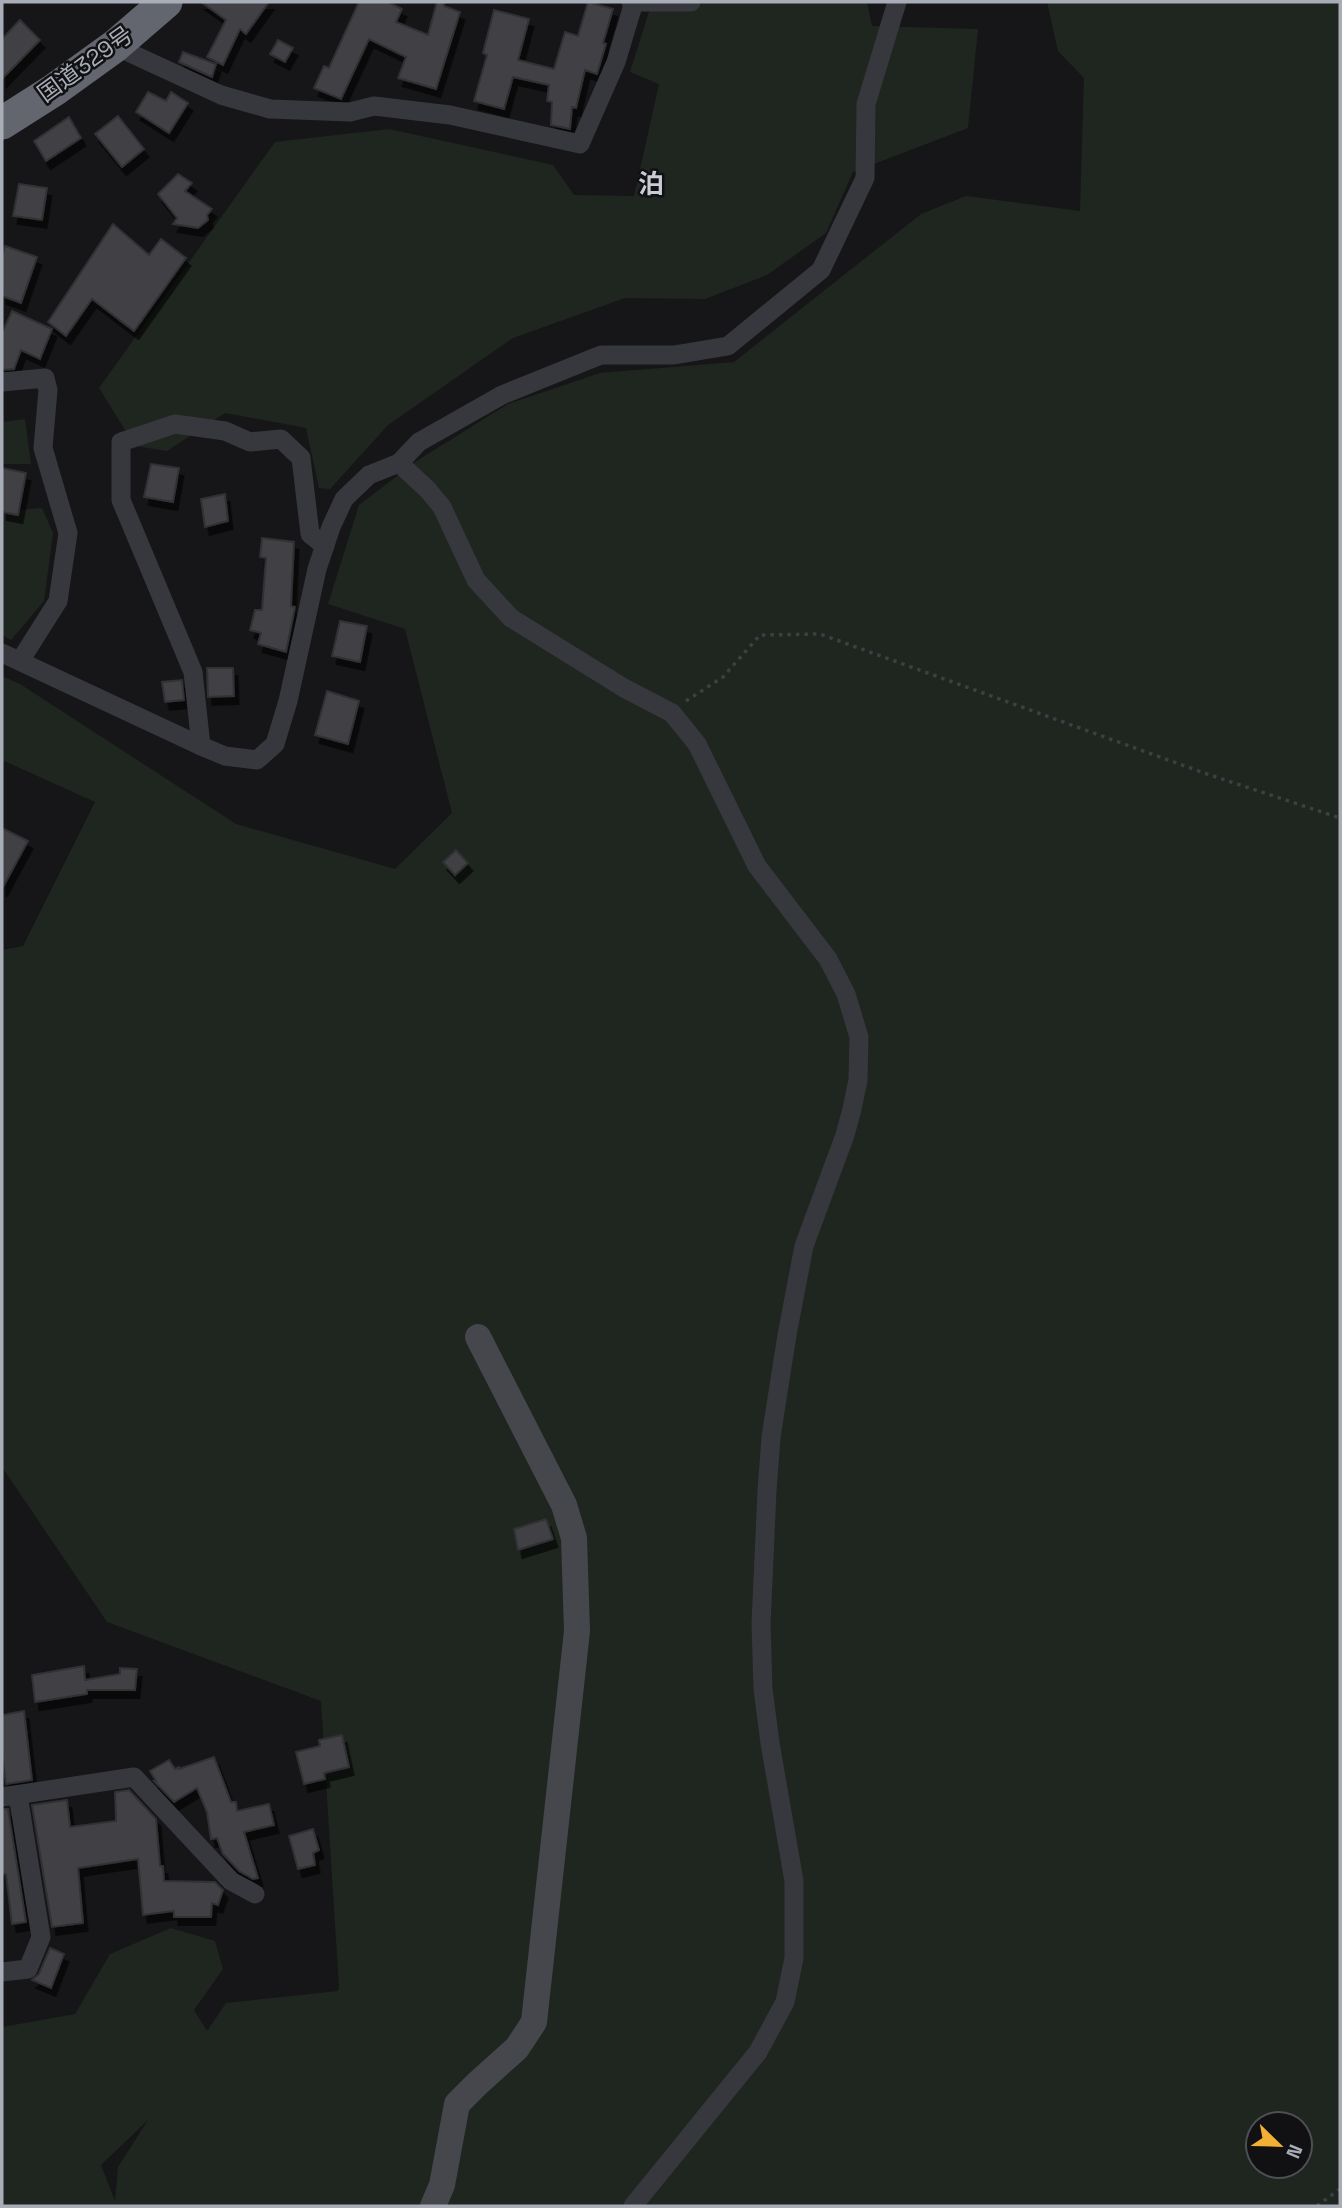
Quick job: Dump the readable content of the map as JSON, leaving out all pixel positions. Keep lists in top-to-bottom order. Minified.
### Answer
{"streets":{"highway":["国道329号"]},"districts":["泊"],"north":"bottom right"}
